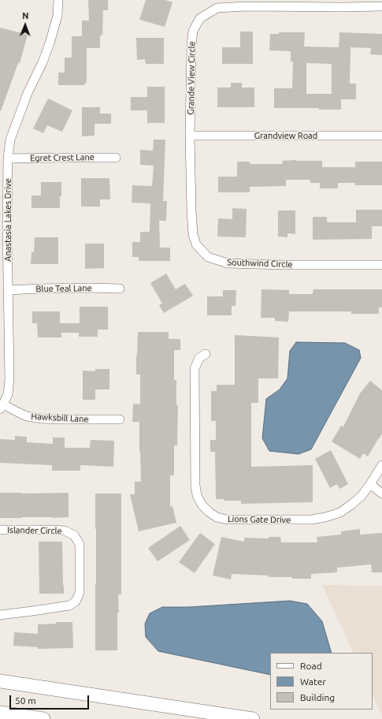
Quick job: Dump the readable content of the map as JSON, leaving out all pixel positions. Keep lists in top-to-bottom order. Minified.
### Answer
{"streets":{"street":["Grande View Circle","Grandview Road","Egret Crest Lane","Anastasia Lakes Drive","Southwind Circle","Blue Teal Lane","Hawksbill Lane","Lions Gate Drive","Islander Circle"]},"crossings":[["Grande View Circle","Grandview Road"],["Grande View Circle","Southwind Circle"],["Grandview Road","Southwind Circle"],["Egret Crest Lane","Anastasia Lakes Drive"],["Anastasia Lakes Drive","Blue Teal Lane"],["Anastasia Lakes Drive","Hawksbill Lane"]],"legend":["Road","Water","Building"],"scale_bar":"50 m","north":"top"}
